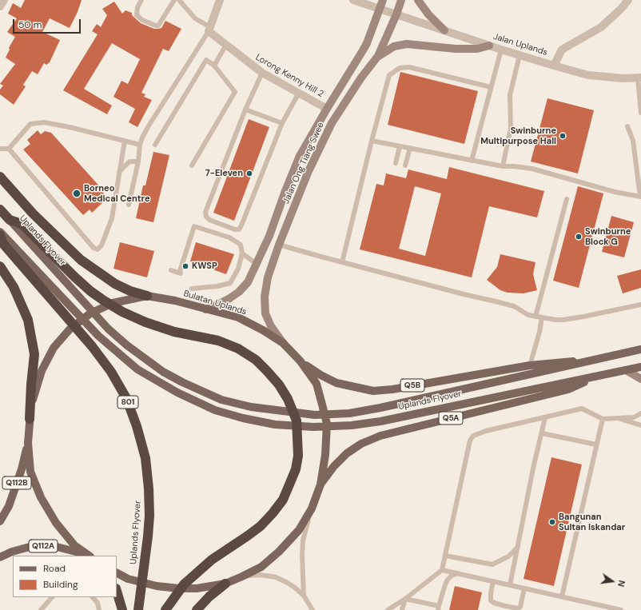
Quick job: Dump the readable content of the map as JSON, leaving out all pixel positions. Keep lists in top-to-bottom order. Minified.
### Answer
{"streets":{"highway":["Uplands Flyover","801"],"main road":["Jalan Ong Tiang Swee","Bulatan Uplands","Q5B","Q5A","Q112B","Q112A"],"street":["Jalan Uplands","Lorong Kenny Hill 2"]},"crossings":[["Jalan Uplands","Jalan Ong Tiang Swee"],["Lorong Kenny Hill 2","Jalan Ong Tiang Swee"],["Jalan Ong Tiang Swee","Bulatan Uplands"],["Uplands Flyover","Q5B"],["Uplands Flyover","Q5A"],["Bulatan Uplands","Q5B"],["Bulatan Uplands","Q5A"],["Bulatan Uplands","Q112B"],["Bulatan Uplands","Q112A"]],"places":["Swinburne Multipurpose Hall","7-Eleven","Borneo Medical Centre","Swinburne Block G","KWSP","Bangunan Sultan Iskandar"],"legend":["Road","Building"],"scale_bar":"50 m","north":"right"}
